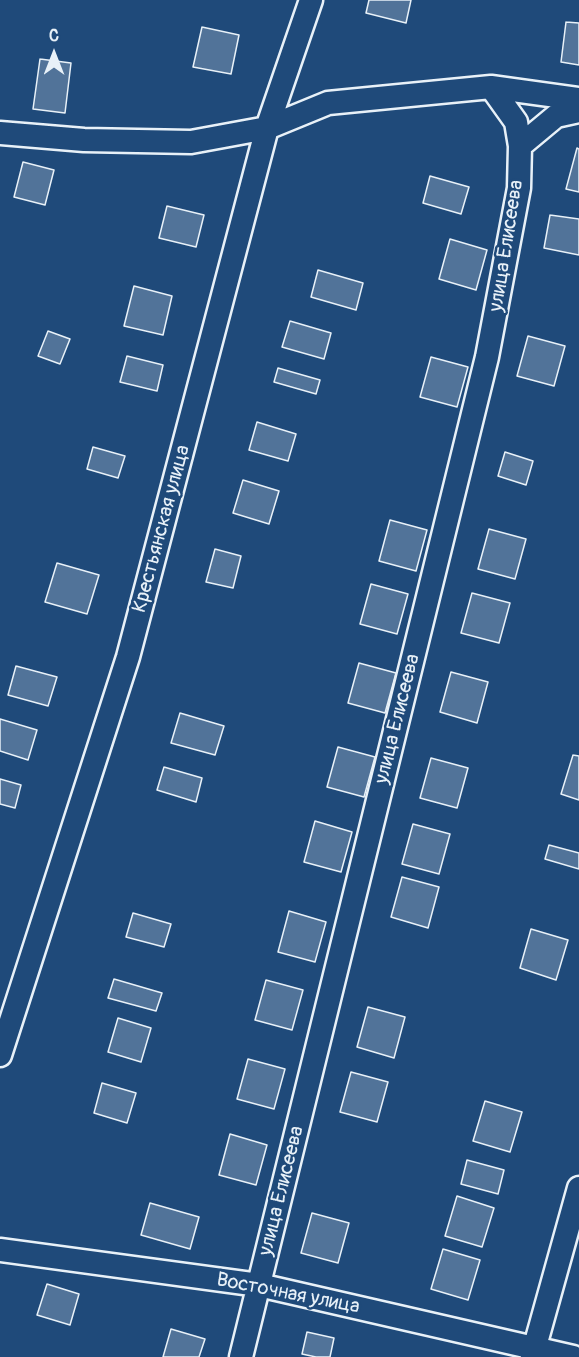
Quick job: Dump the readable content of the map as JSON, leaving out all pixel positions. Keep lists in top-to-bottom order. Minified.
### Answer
{"streets":{"street":["улица Елисеева","Крестьянская улица","Восточная улица"]},"crossings":[["улица Елисеева","Восточная улица"]],"north":"top"}
